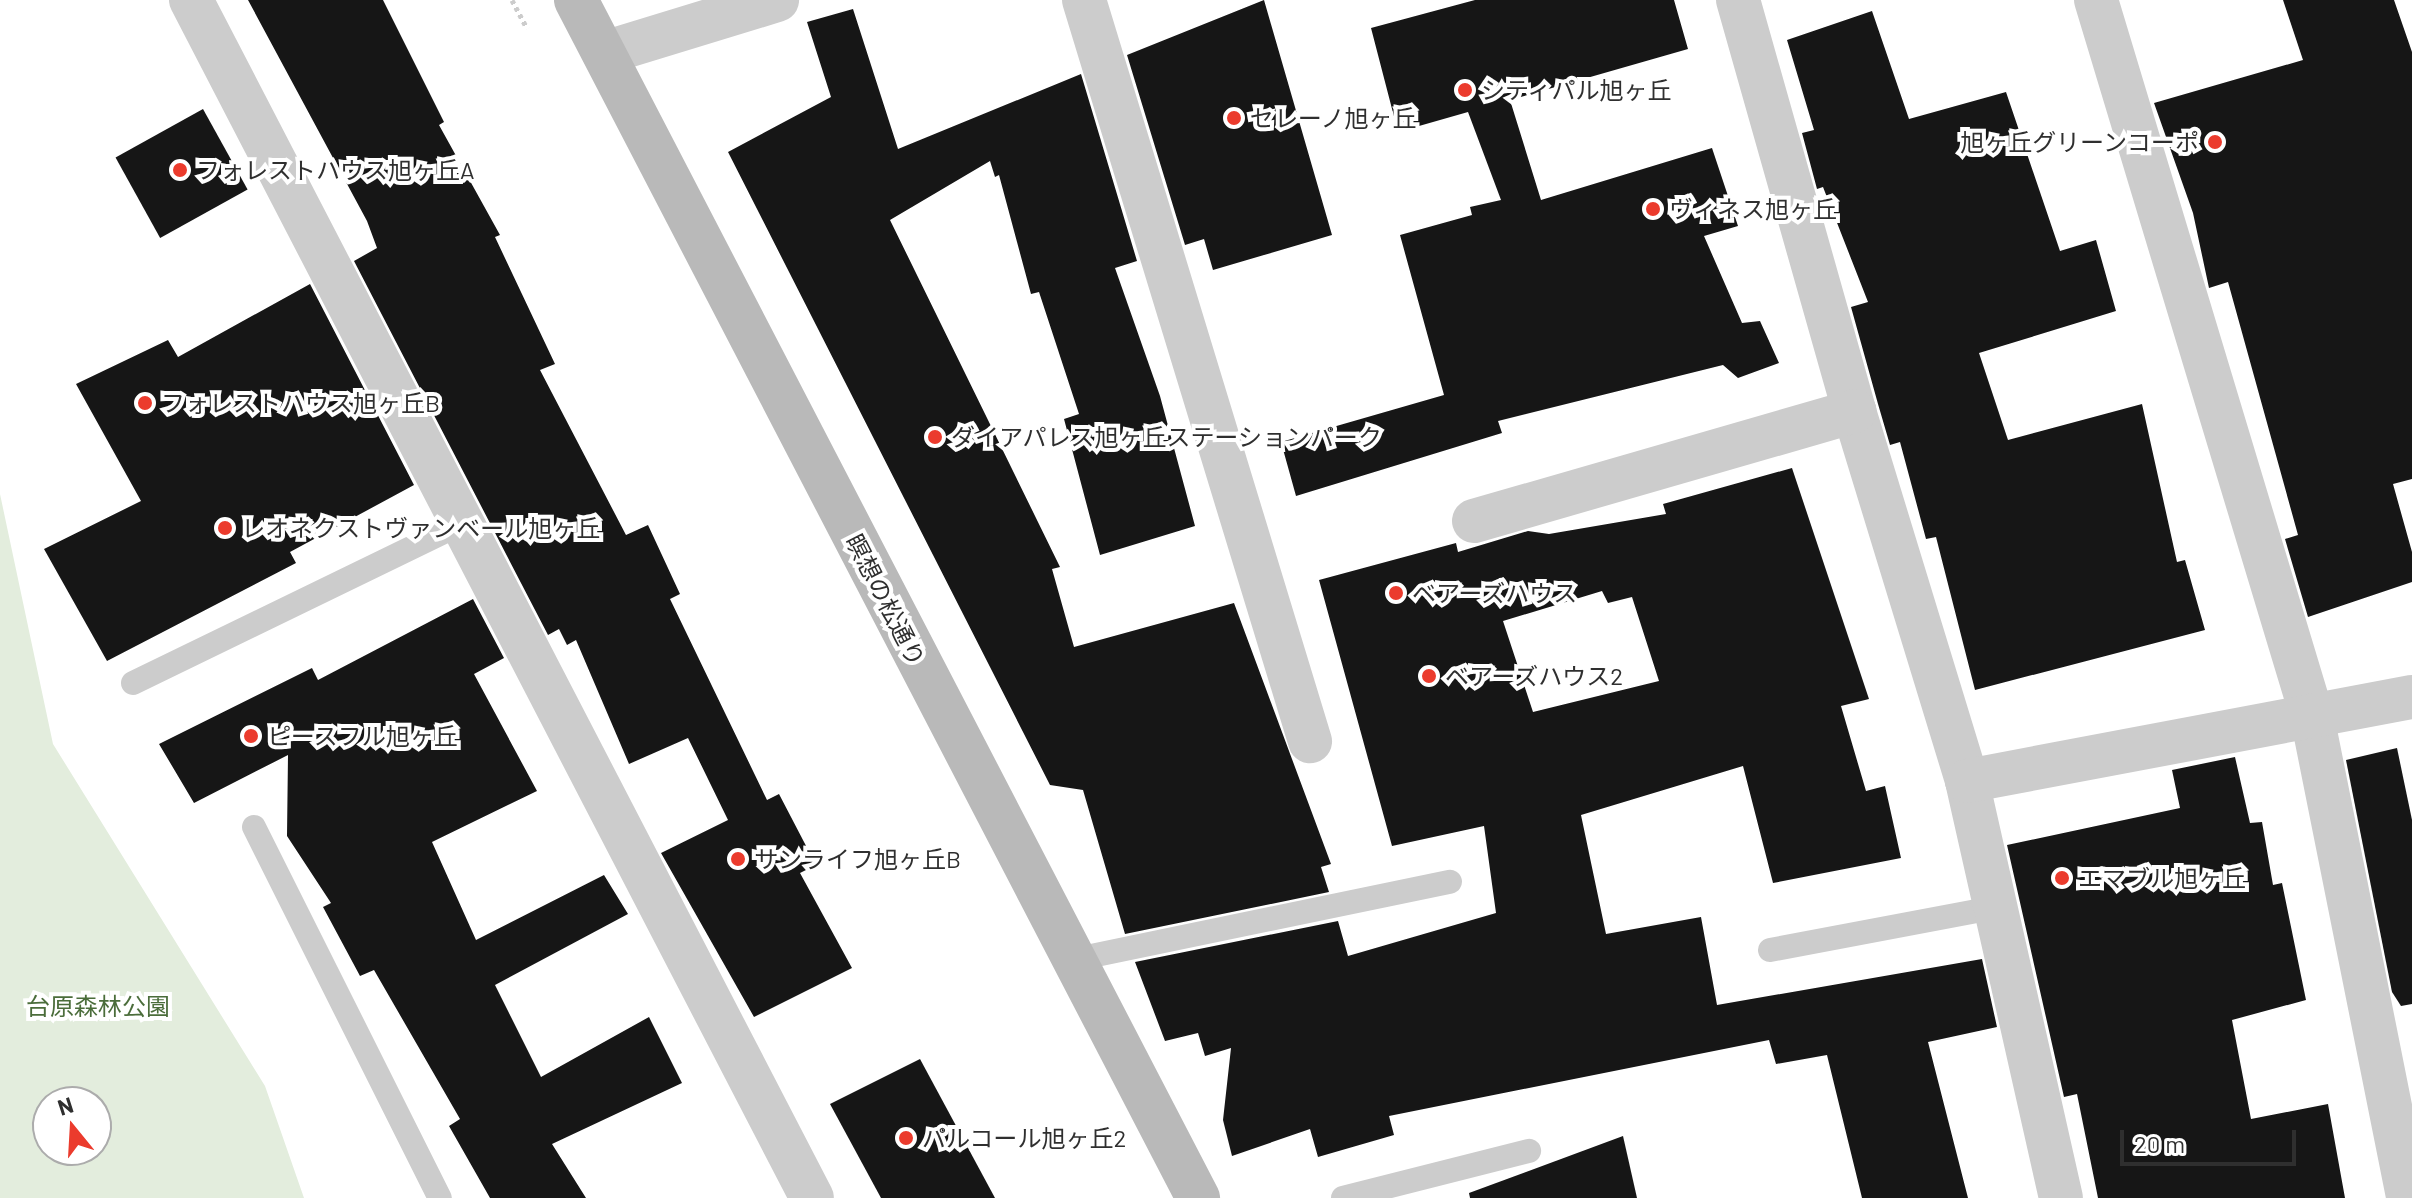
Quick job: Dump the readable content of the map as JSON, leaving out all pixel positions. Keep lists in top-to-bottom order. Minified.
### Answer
{"streets":{"street":["瞑想の松通り"]},"parks":["台原森林公園"],"places":["シティパル旭ヶ丘","セレーノ旭ヶ丘","旭ヶ丘グリーンコーポ","フォレストハウス旭ヶ丘A","ヴィネス旭ヶ丘","フォレストハウス旭ヶ丘B","ダイアパレス旭ヶ丘ステーションパーク","レオネクストヴァンベール旭ヶ丘","ベアーズハウス","ベアーズハウス2","ピースフル旭ヶ丘","サンライフ旭ヶ丘B","エマブル旭ヶ丘","パルコール旭ヶ丘2"],"scale_bar":"20 m","north":"top"}
